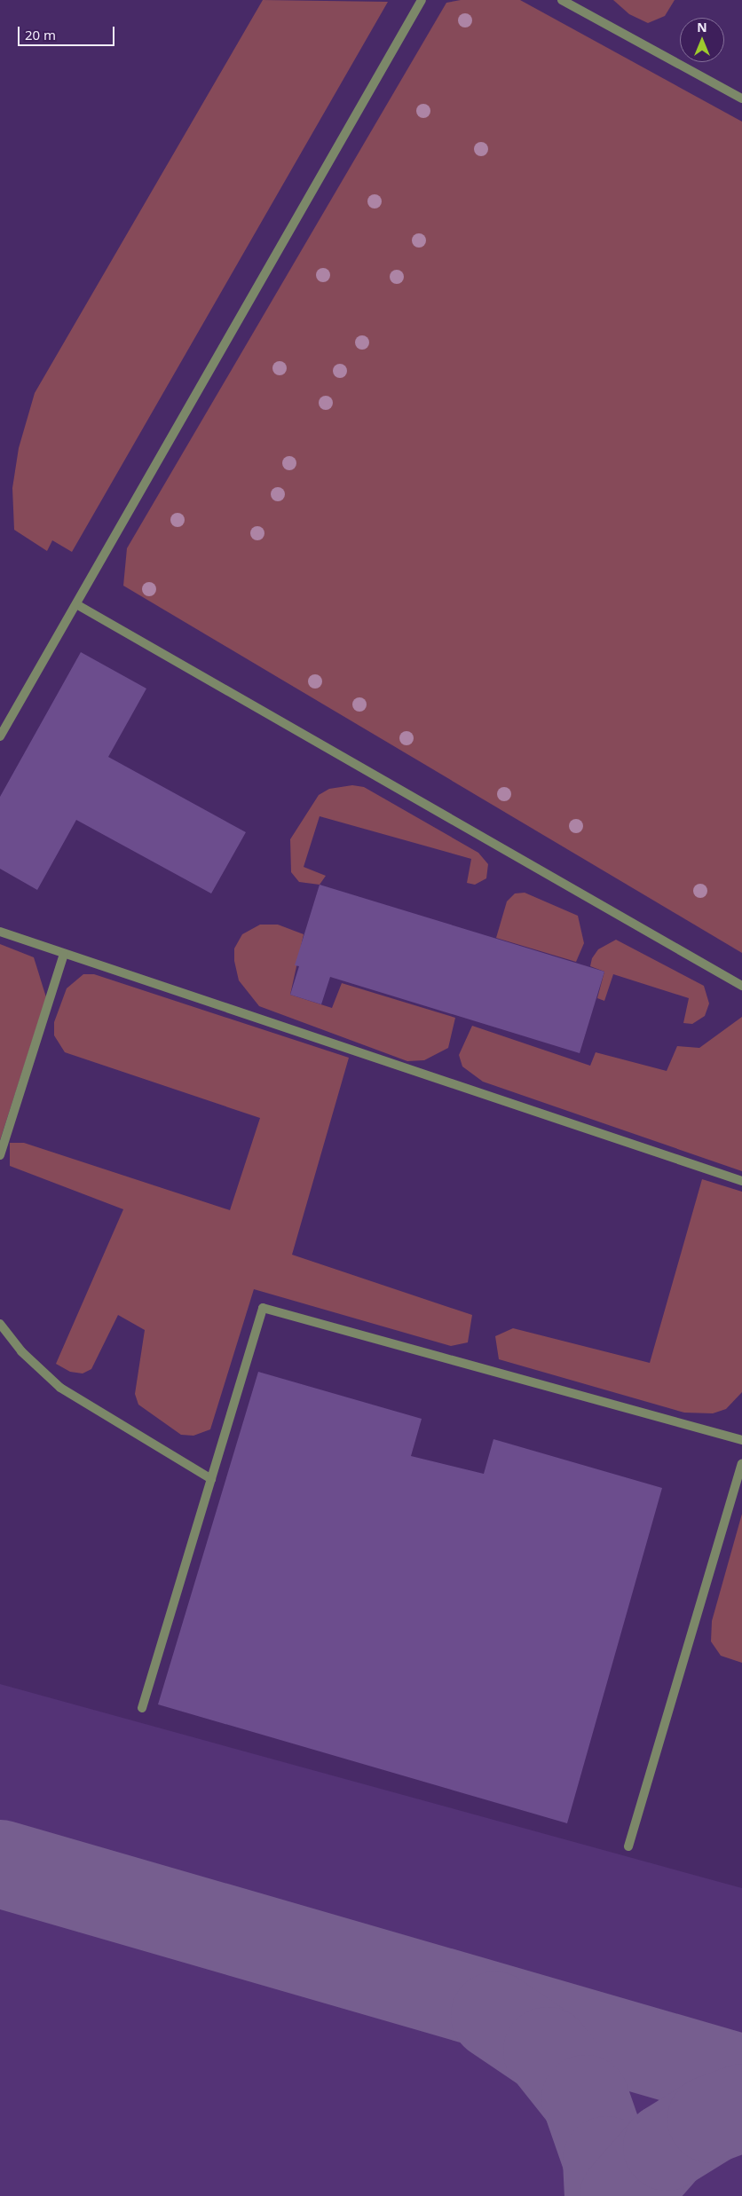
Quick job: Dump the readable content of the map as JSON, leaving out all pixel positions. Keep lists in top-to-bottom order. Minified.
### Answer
{"scale_bar":"20 m","north":"top"}
